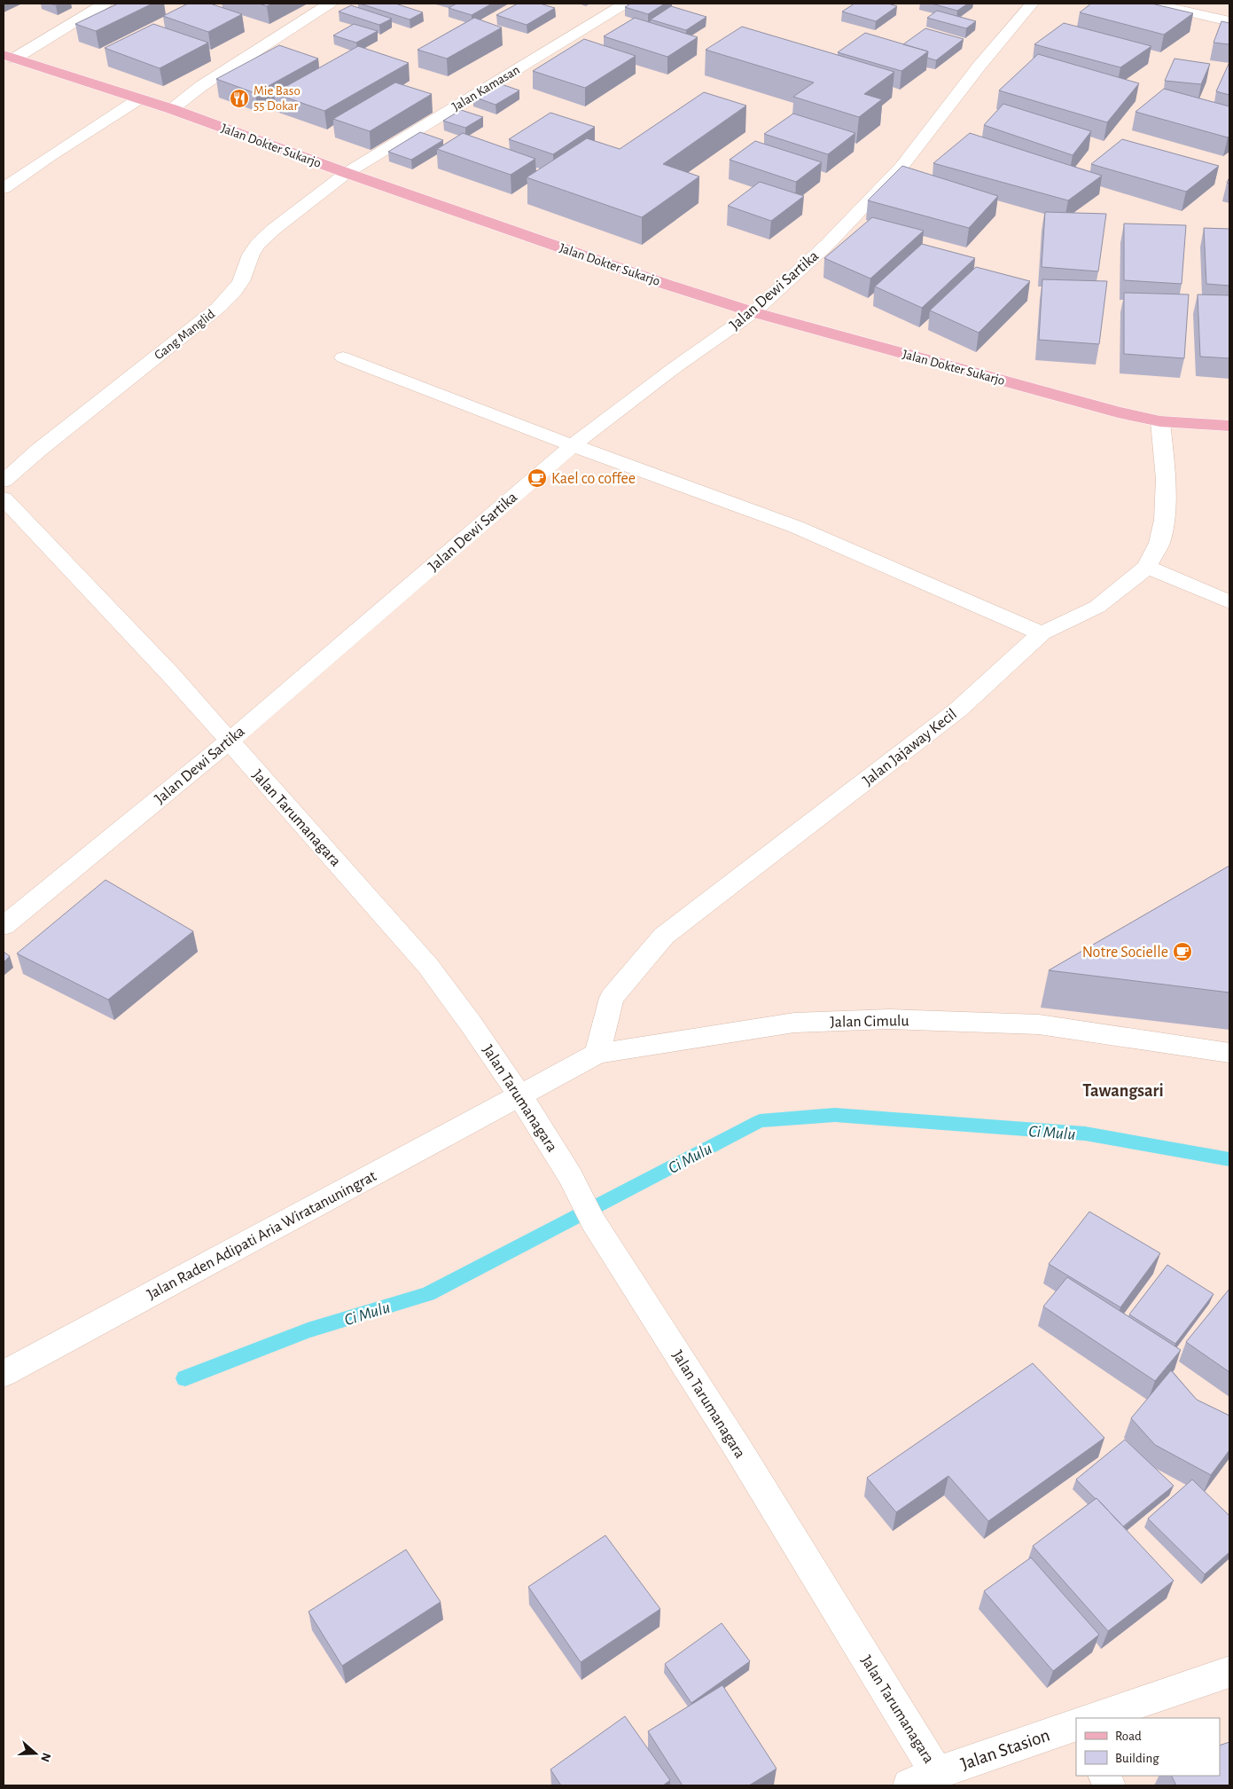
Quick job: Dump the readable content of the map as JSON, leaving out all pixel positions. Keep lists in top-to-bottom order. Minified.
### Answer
{"streets":{"main road":["Jalan Dokter Sukarjo"],"street":["Jalan Kamasan","Jalan Dewi Sartika","Gang Manglid","Jalan Jajaway Kecil","Jalan Tarumanagara","Jalan Cimulu","Jalan Raden Adipati Aria Wiratanuningrat","Jalan Stasion"]},"crossings":[["Jalan Kamasan","Jalan Dokter Sukarjo"],["Jalan Kamasan","Gang Manglid"],["Jalan Dokter Sukarjo","Jalan Dewi Sartika"],["Jalan Dokter Sukarjo","Gang Manglid"],["Jalan Dokter Sukarjo","Jalan Jajaway Kecil"],["Jalan Dewi Sartika","Jalan Tarumanagara"],["Jalan Jajaway Kecil","Jalan Cimulu"],["Jalan Tarumanagara","Jalan Cimulu"],["Jalan Tarumanagara","Jalan Raden Adipati Aria Wiratanuningrat"],["Jalan Tarumanagara","Jalan Stasion"],["Jalan Cimulu","Jalan Raden Adipati Aria Wiratanuningrat"]],"districts":["Tawangsari"],"water":["Ci Mulu"],"places":{"restaurant":["Mie Baso 55 Dokar"],"cafe":["Kael co coffee","Notre Socielle"]},"legend":["Road","Building"],"north":"right"}
